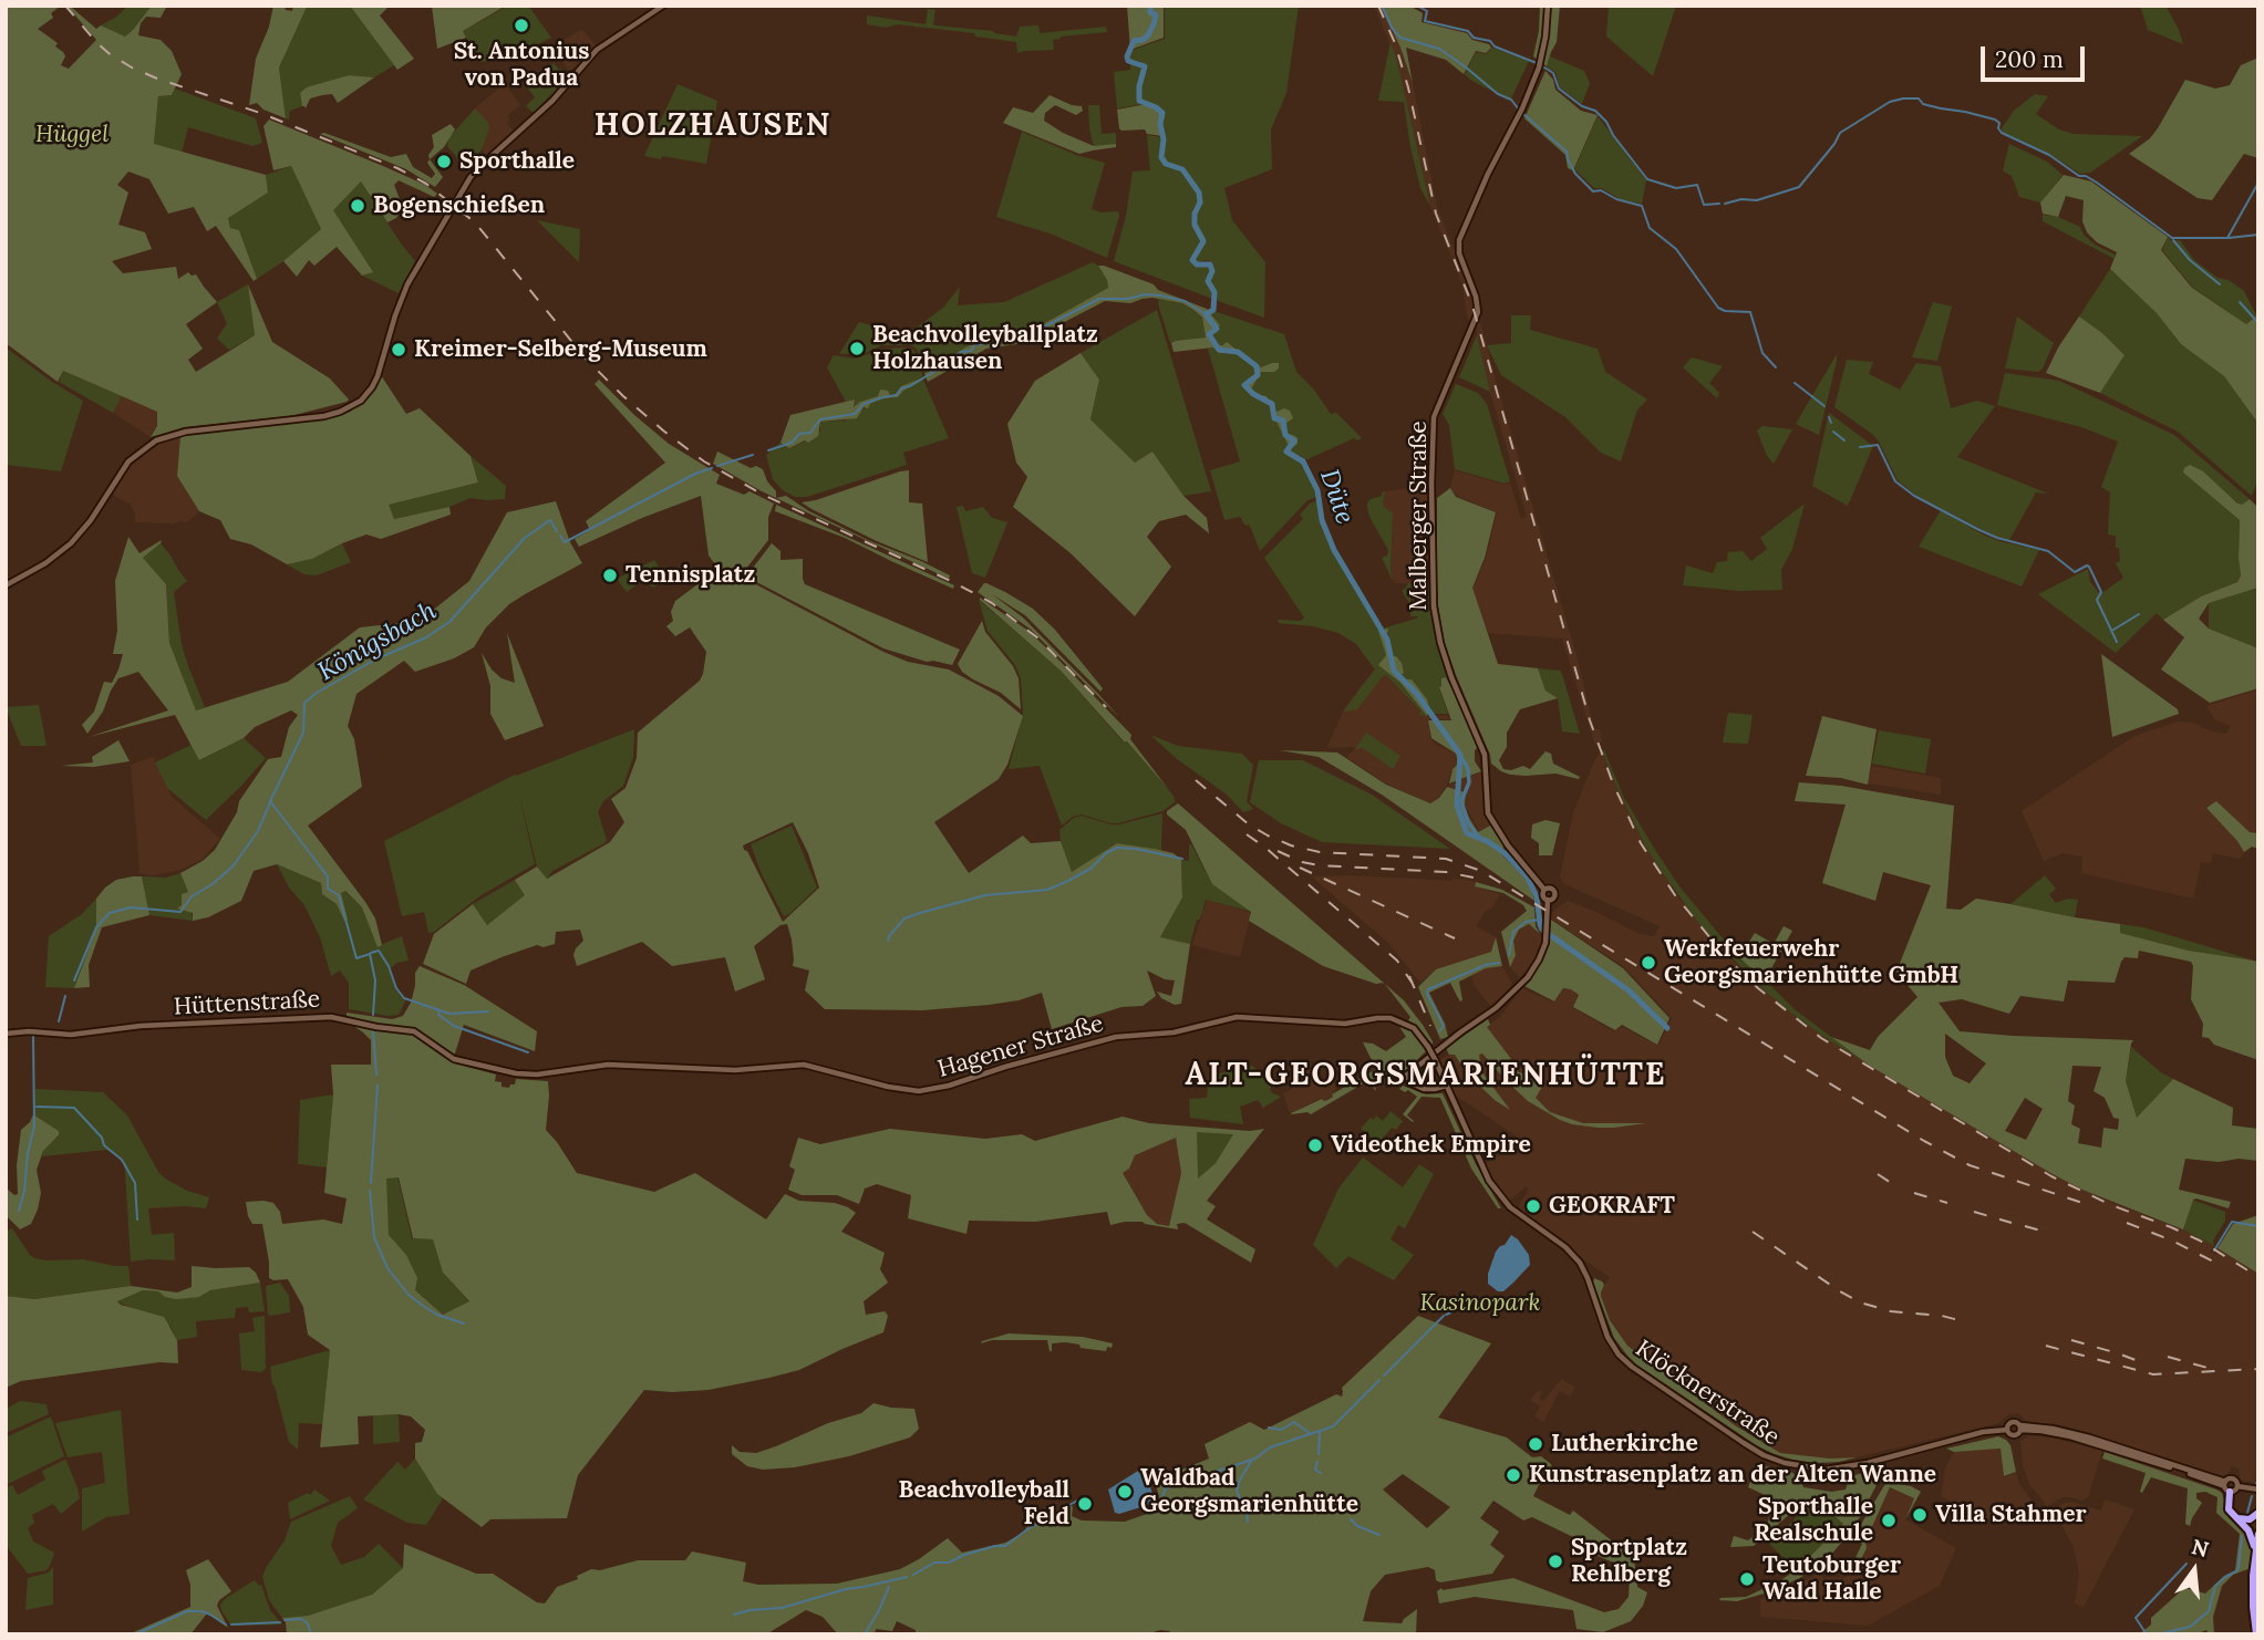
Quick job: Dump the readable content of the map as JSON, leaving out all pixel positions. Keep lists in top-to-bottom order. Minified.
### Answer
{"streets":{"main road":["Malberger Straße","Hüttenstraße","Hagener Straße","Klöcknerstraße"]},"crossings":[["Hüttenstraße","Hagener Straße"],["Hagener Straße","Klöcknerstraße"]],"districts":["HOLZHAUSEN","ALT-GEORGSMARIENHÜTTE"],"water":["Düte","Königsbach"],"parks":["Hüggel","Kasinopark"],"places":["St. Antonius von Padua","Sporthalle","Bogenschießen","Beachvolleyballplatz Holzhausen","Kreimer-Selberg-Museum","Tennisplatz","Werkfeuerwehr Georgsmarienhütte GmbH","Videothek Empire","GEOKRAFT","Lutherkirche","Kunstrasenplatz an der Alten Wanne","Waldbad Georgsmarienhütte","Beachvolleyball Feld","Villa Stahmer","Sporthalle Realschule","Sportplatz Rehlberg","Teutoburger Wald Halle"],"scale_bar":"200 m","north":"top"}
